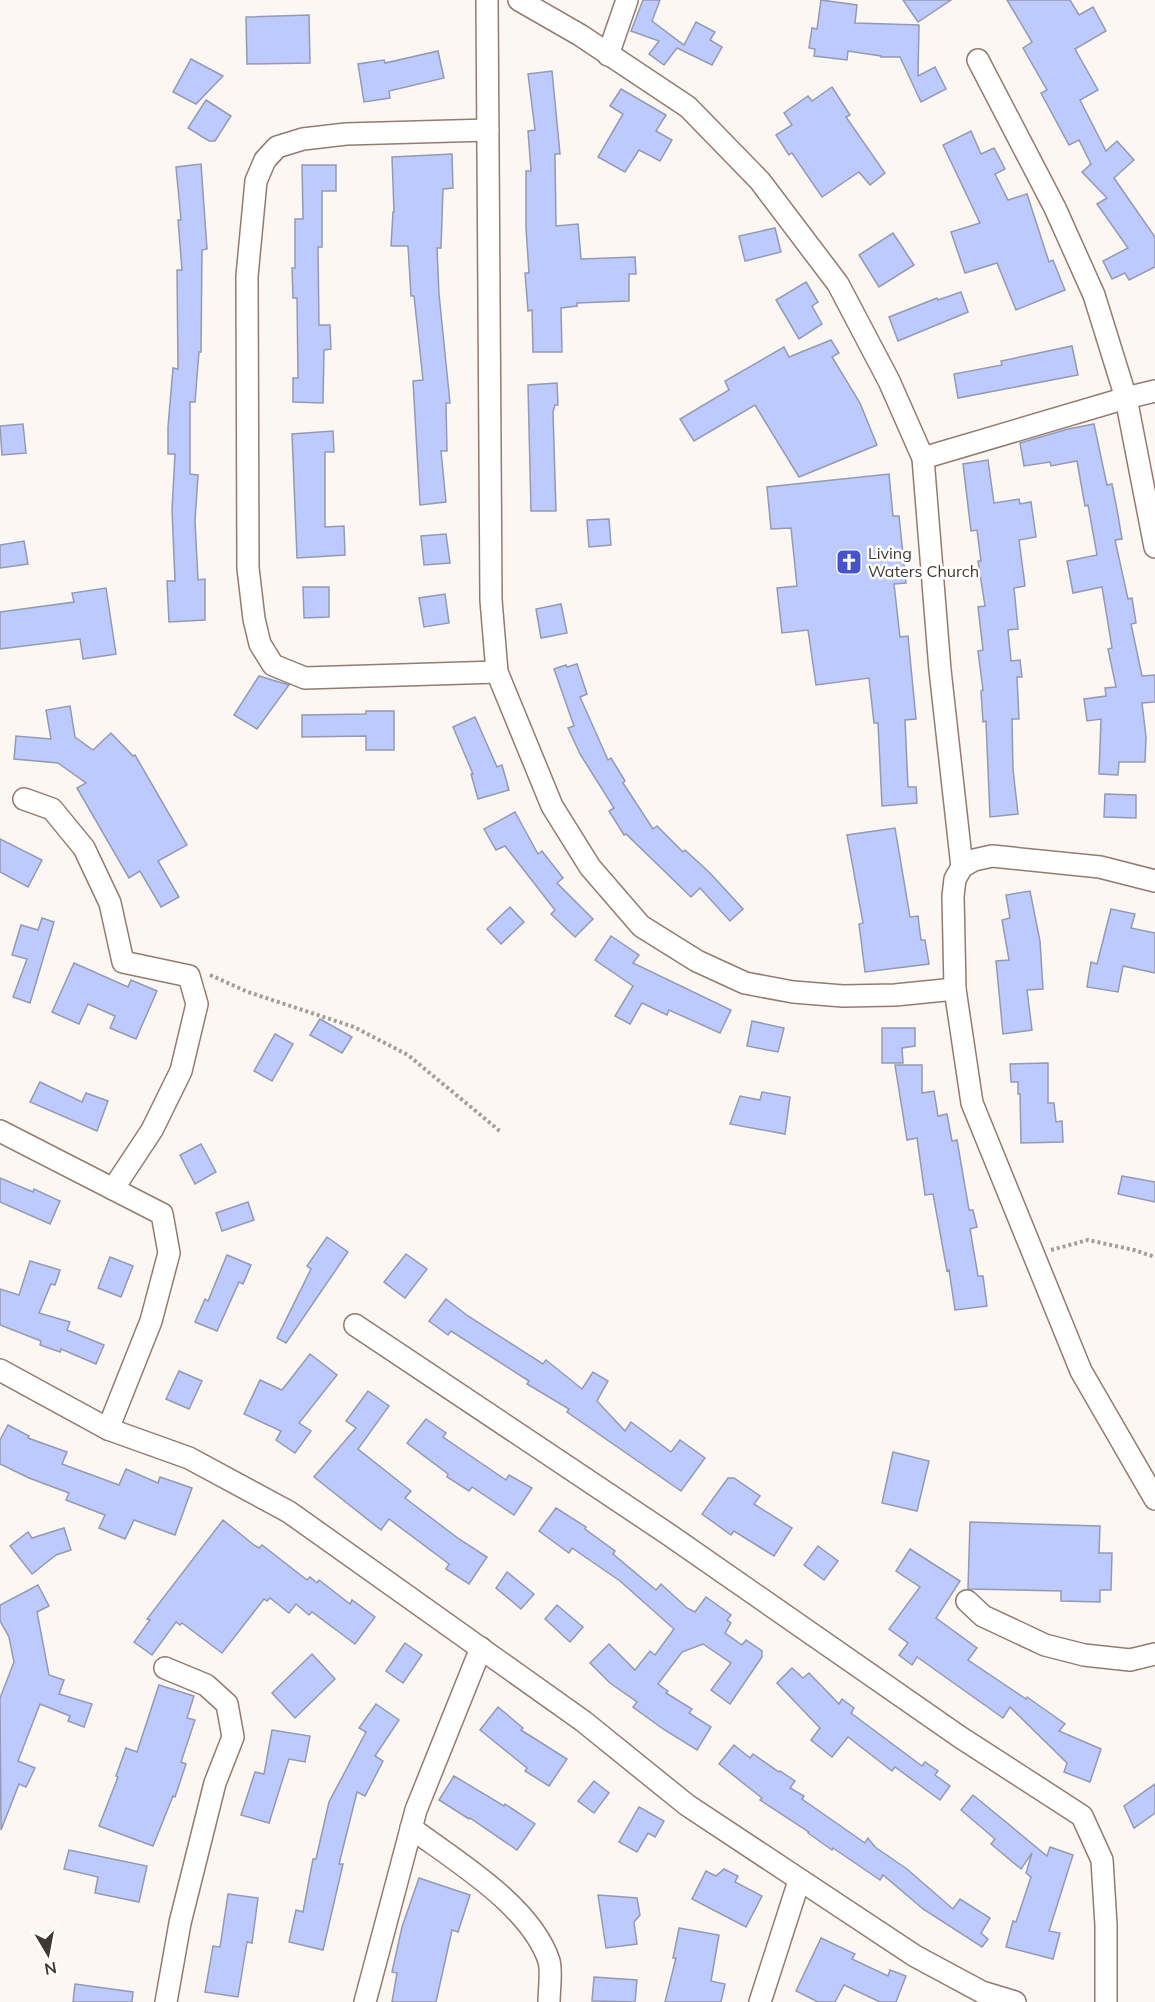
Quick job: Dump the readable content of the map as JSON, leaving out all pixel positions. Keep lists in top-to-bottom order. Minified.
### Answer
{"places":{"church":["Living Waters Church"]},"north":"bottom"}
